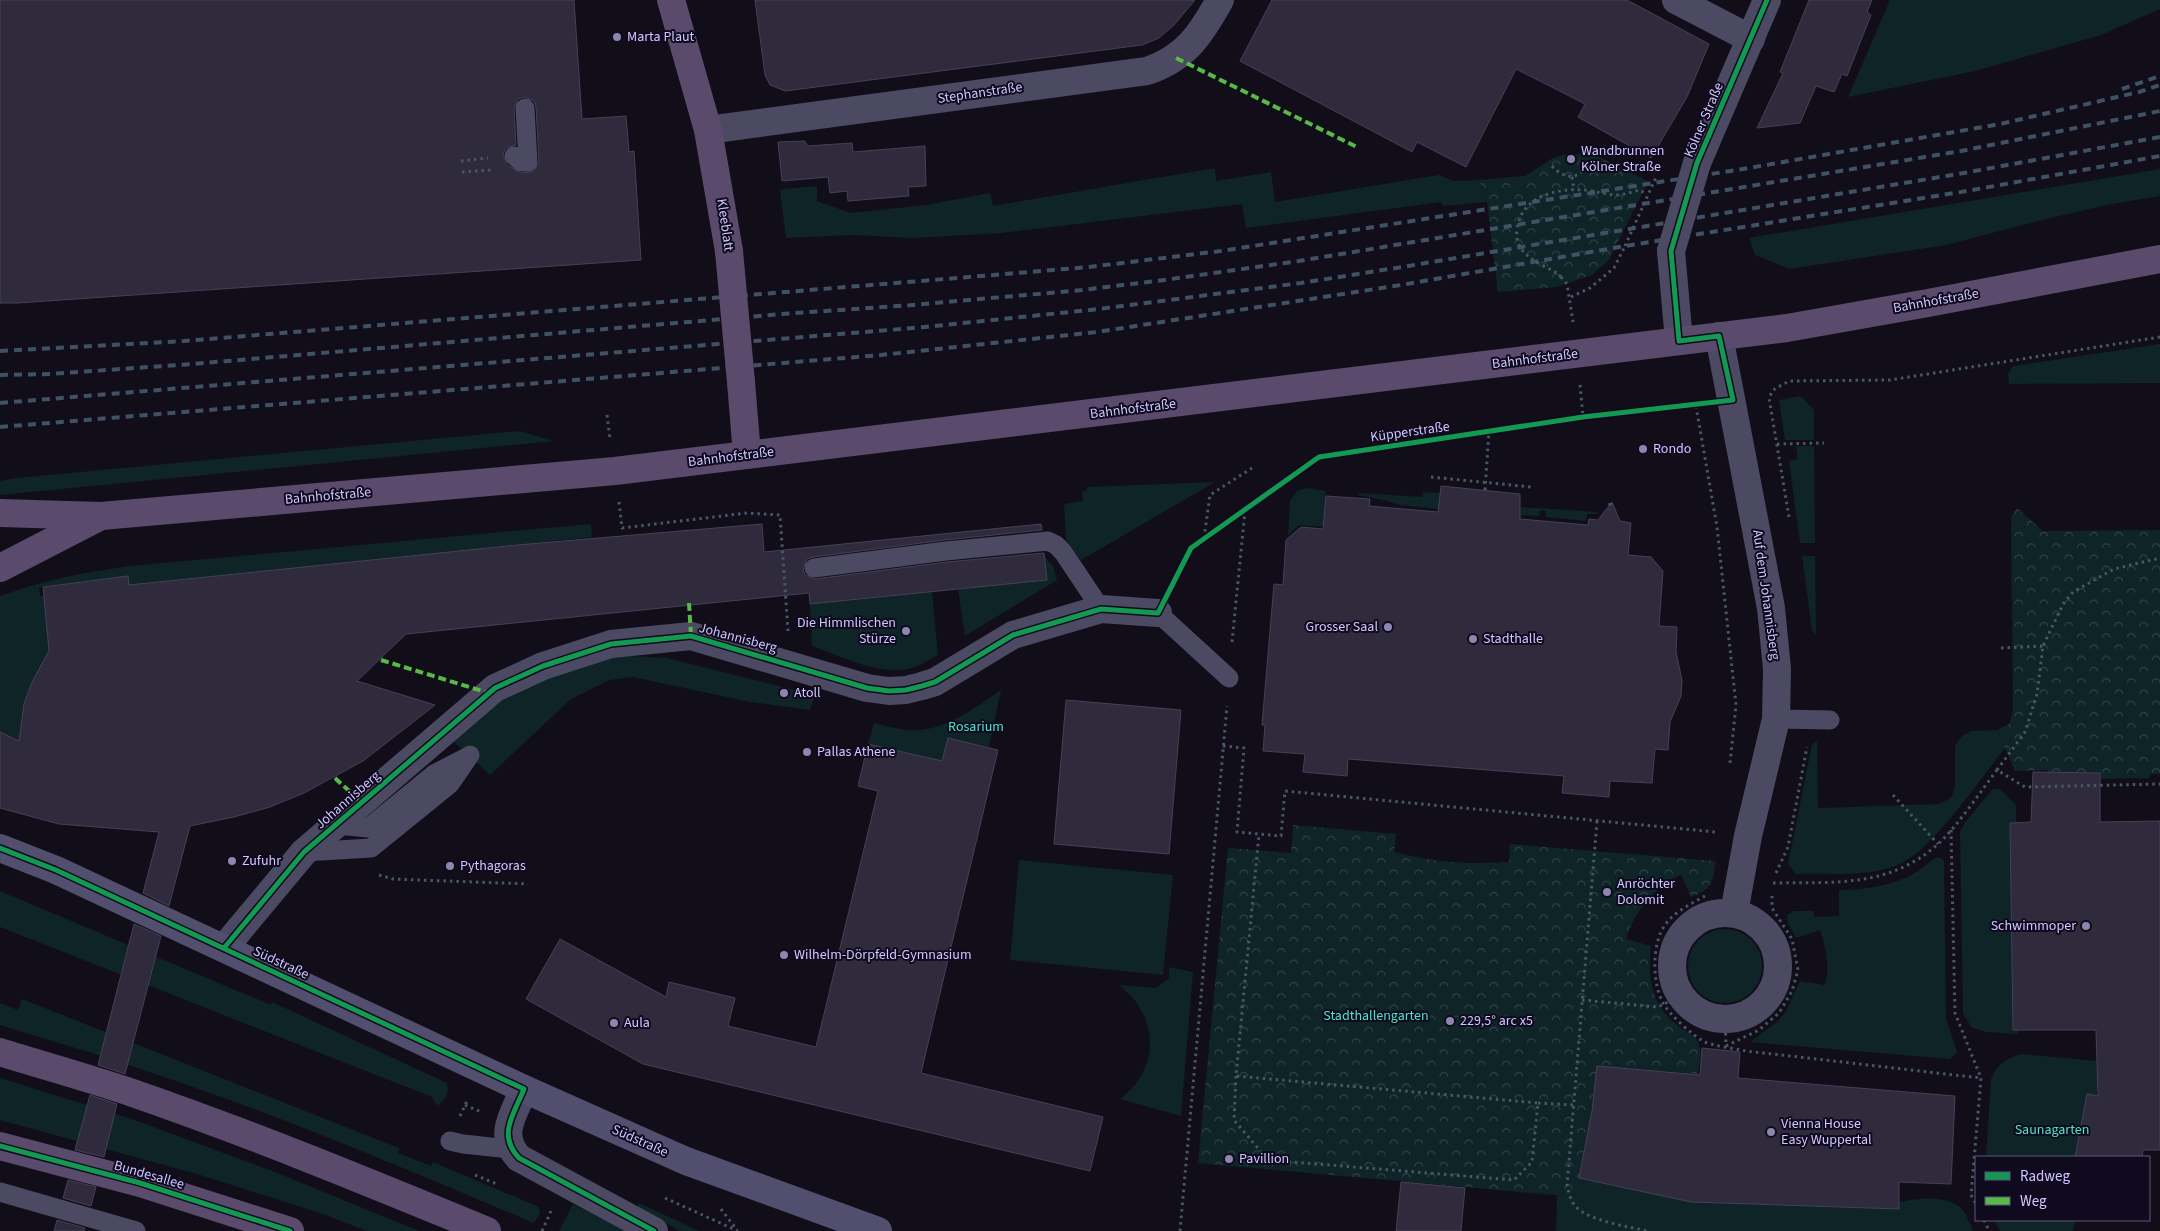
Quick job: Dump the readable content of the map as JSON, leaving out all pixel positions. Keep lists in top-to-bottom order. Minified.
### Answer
{"streets":{"main road":["Kleeblatt","Bahnhofstraße","Bundesallee"],"street":["Stephanstraße","Kölner Straße","Auf dem Johannisberg","Johannisberg","Südstraße"],"cycle path":["Küpperstraße"]},"crossings":[["Stephanstraße","Kleeblatt"],["Kölner Straße","Bahnhofstraße"],["Kleeblatt","Bahnhofstraße"],["Bahnhofstraße","Auf dem Johannisberg"],["Küpperstraße","Auf dem Johannisberg"],["Küpperstraße","Johannisberg"],["Johannisberg","Südstraße"]],"parks":["Rosarium","Stadthallengarten","Saunagarten"],"places":["Marta Plaut","Wandbrunnen Kölner Straße","Rondo","Grosser Saal","Die Himmlischen Stürze","Stadthalle","Atoll","Pallas Athene","Zufuhr","Pythagoras","Anröchter Dolomit","Schwimmoper","Wilhelm-Dörpfeld-Gymnasium","229,5° arc x5","Aula","Vienna House Easy Wuppertal","Pavillion"],"legend":["Radweg","Weg"]}
